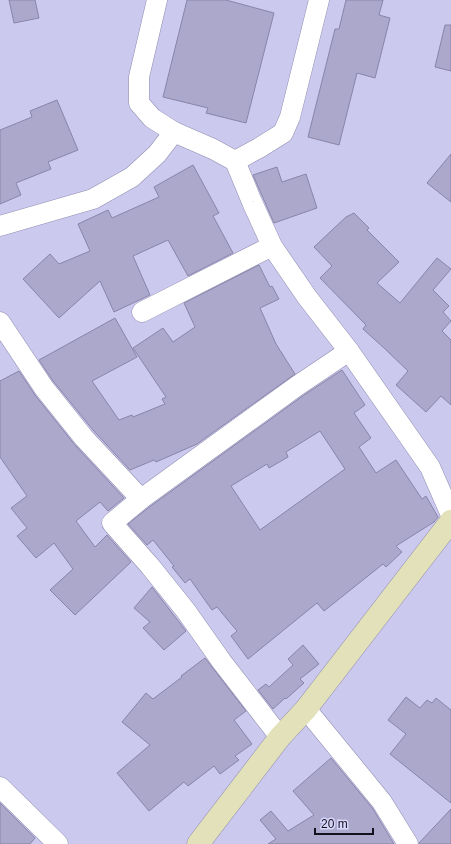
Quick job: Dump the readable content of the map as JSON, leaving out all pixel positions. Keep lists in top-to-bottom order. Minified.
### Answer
{"scale_bar":"20 m"}
